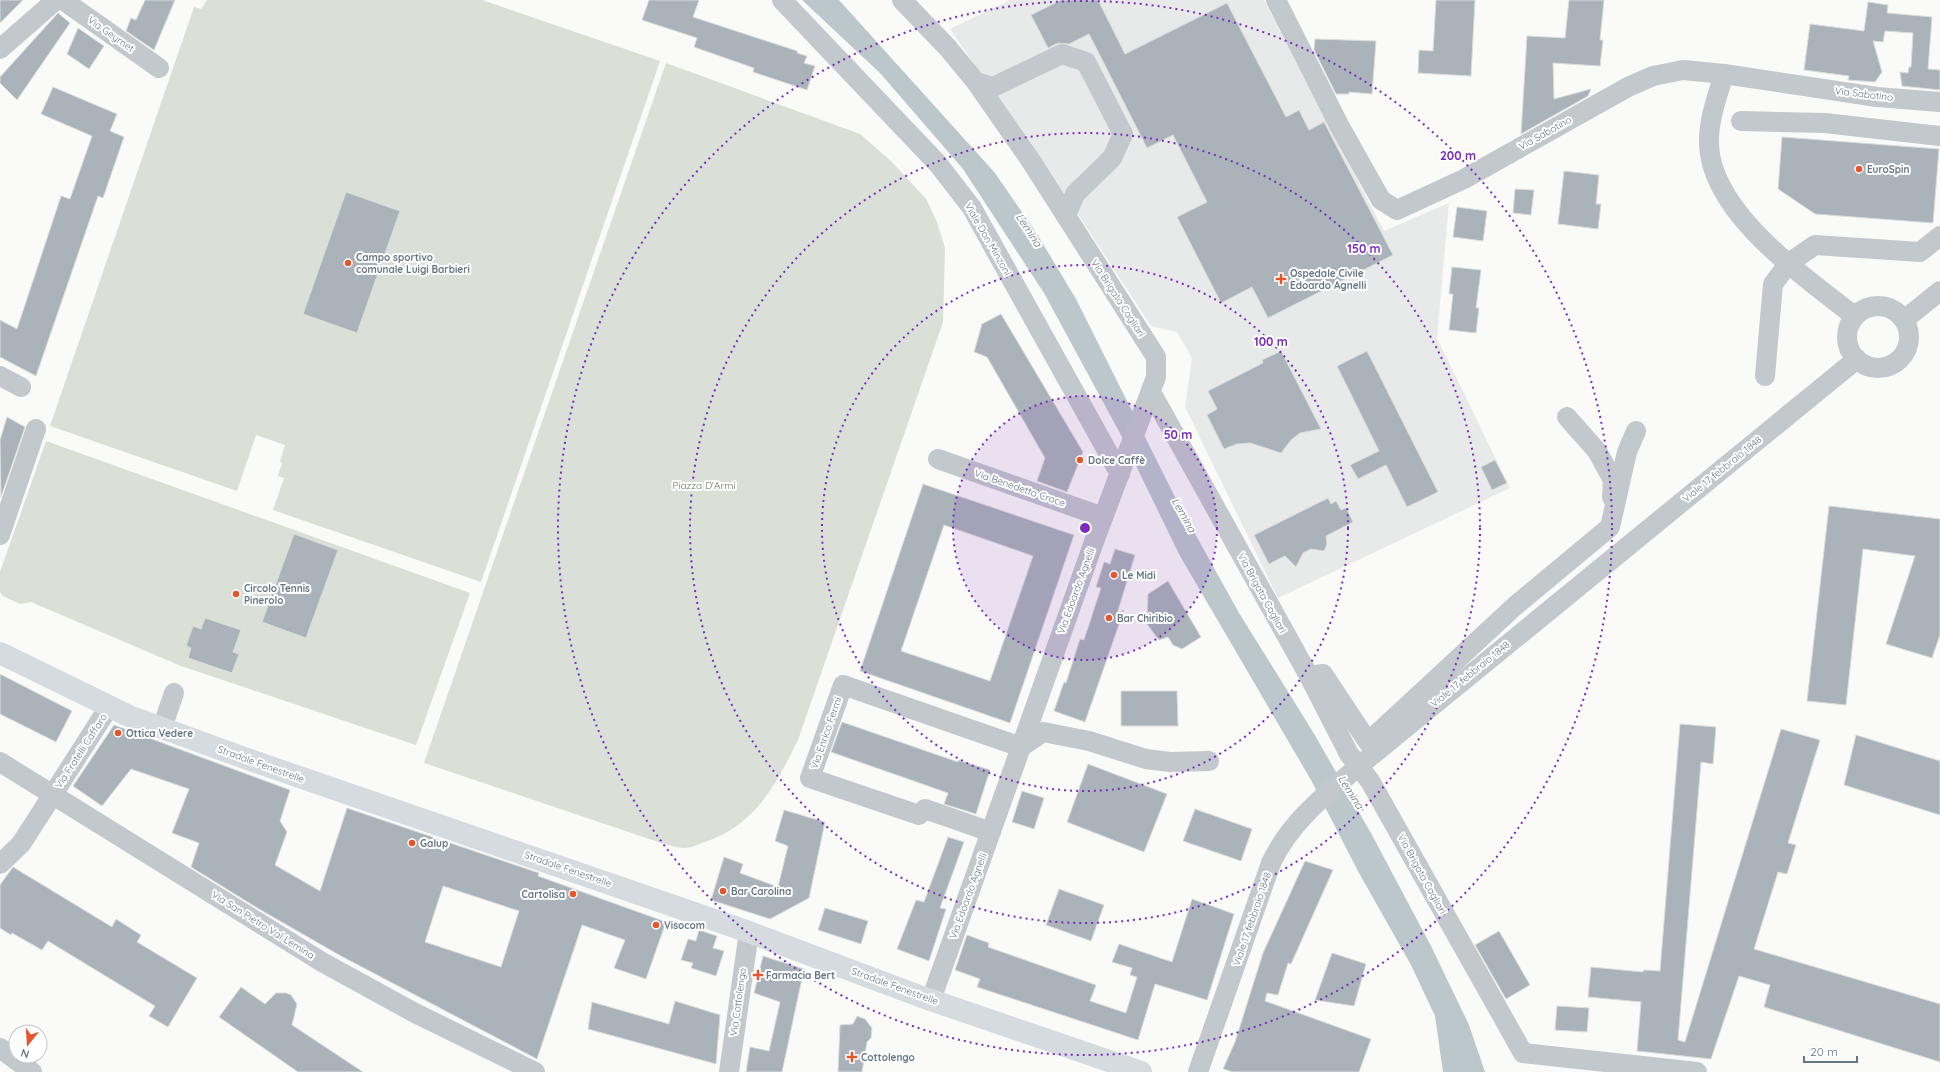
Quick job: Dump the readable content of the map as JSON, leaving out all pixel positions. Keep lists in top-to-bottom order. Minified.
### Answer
{"streets":{"main road":["Stradale Fenestrelle"],"street":["Via Geymet","Via Sabotino","Viale Don Minzoni","Via Brigata Cagliari","Viale 17 febbraio 1848","Via Benedetto Croce","Via Edoardo Agnelli","Via Enrico Fermi","Via Fratelli Caffaro","Via San Pietro Val Lemina","Via Cottolengo"]},"crossings":[["Viale Don Minzoni","Via Edoardo Agnelli"],["Via Brigata Cagliari","Viale 17 febbraio 1848"],["Via Brigata Cagliari","Via Edoardo Agnelli"],["Via Benedetto Croce","Via Edoardo Agnelli"],["Via Edoardo Agnelli","Via Enrico Fermi"],["Via Edoardo Agnelli","Stradale Fenestrelle"],["Via Fratelli Caffaro","Stradale Fenestrelle"],["Via Fratelli Caffaro","Via San Pietro Val Lemina"],["Stradale Fenestrelle","Via Cottolengo"]],"water":["Lemina"],"parks":["Piazza D'Armi"],"places":{"other":["EuroSpin","Campo sportivo comunale Luigi Barbieri","Dolce Caffè","Le Midi","Circolo Tennis Pinerolo","Bar Chiribio","Ottica Vedere","Galup","Bar Carolina","Cartolisa","Visocom"],"health":["Ospedale Civile Edoardo Agnelli","Farmacia Bert","Cottolengo"]},"scale_bar":"20 m","north":"bottom","rings":["200 m","150 m","100 m","50 m"]}
